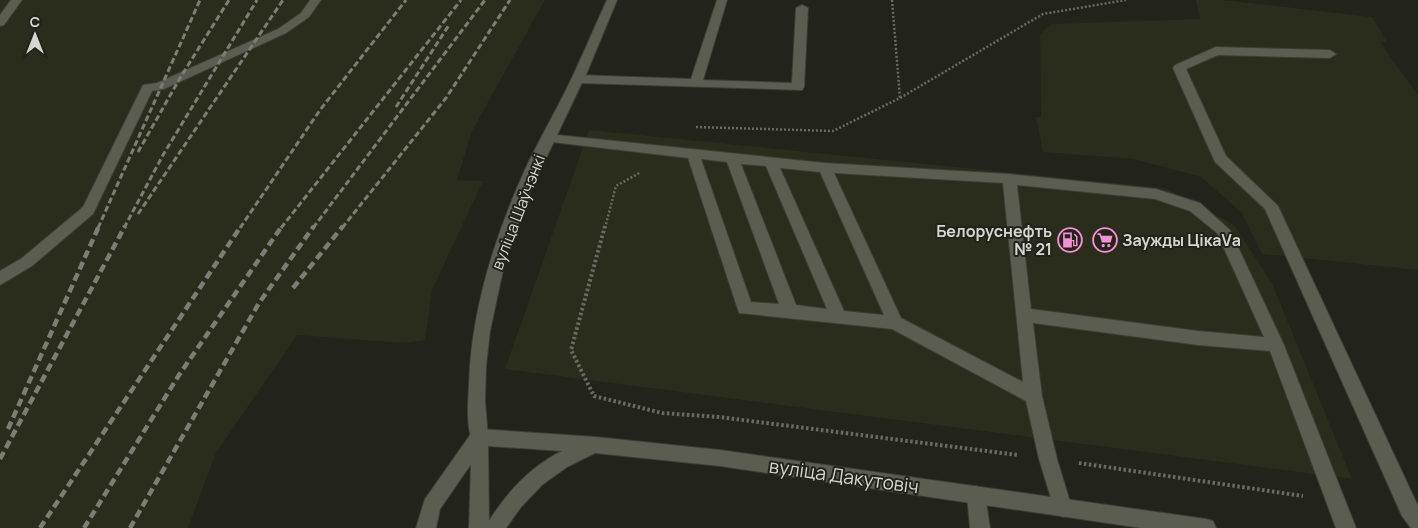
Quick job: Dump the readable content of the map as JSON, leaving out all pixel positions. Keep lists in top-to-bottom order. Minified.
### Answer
{"streets":{"main road":["вуліца Шаўчэнкі","вуліца Дакутовіч"]},"crossings":[["вуліца Шаўчэнкі","вуліца Дакутовіч"]],"places":{"fuel station":["Белоруснефть № 21"],"supermarket":["Заужды ЦікаVа"]},"north":"top"}
